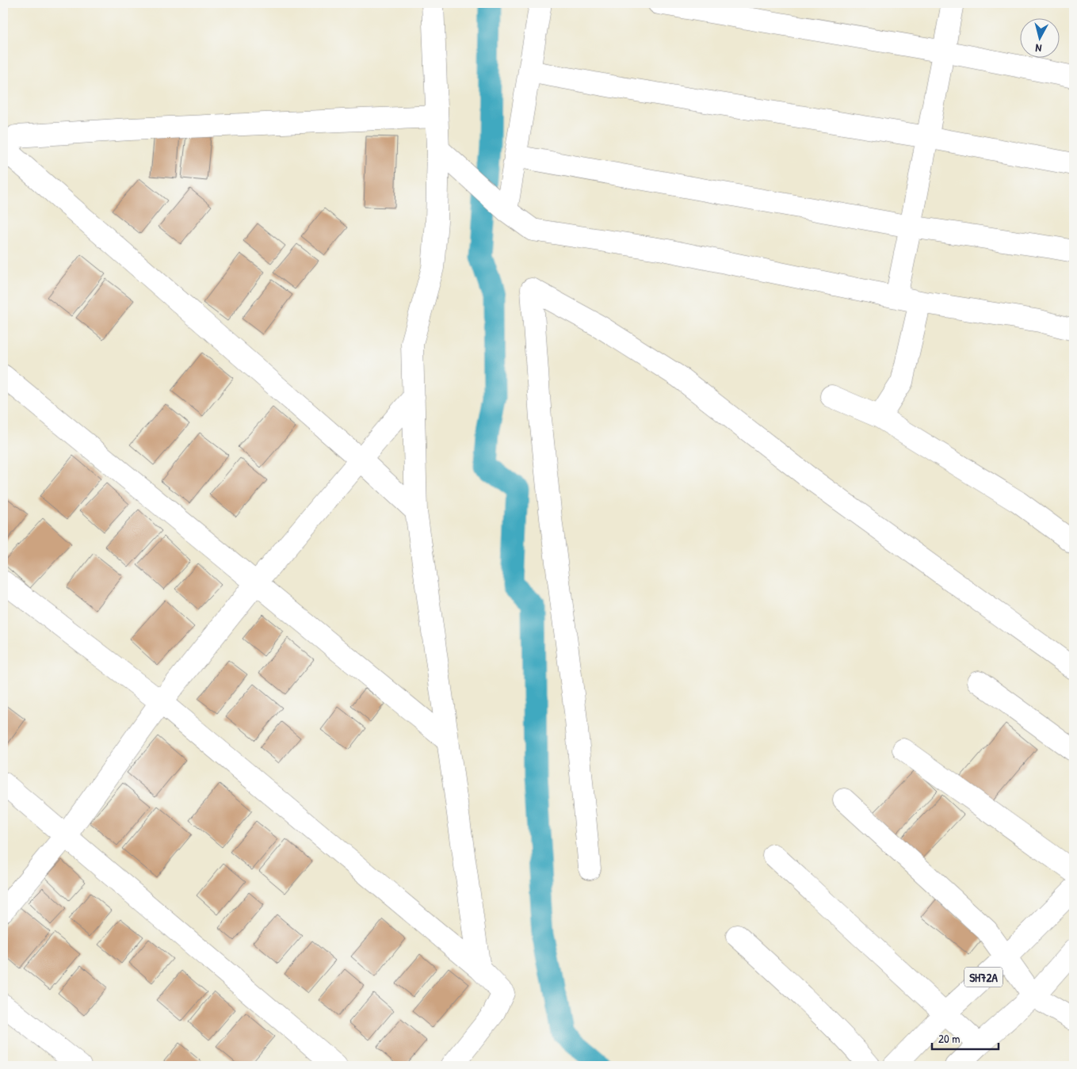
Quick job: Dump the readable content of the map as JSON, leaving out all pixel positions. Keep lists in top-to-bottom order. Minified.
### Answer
{"streets":{"street":["SH72A"]},"scale_bar":"20 m","north":"bottom"}
